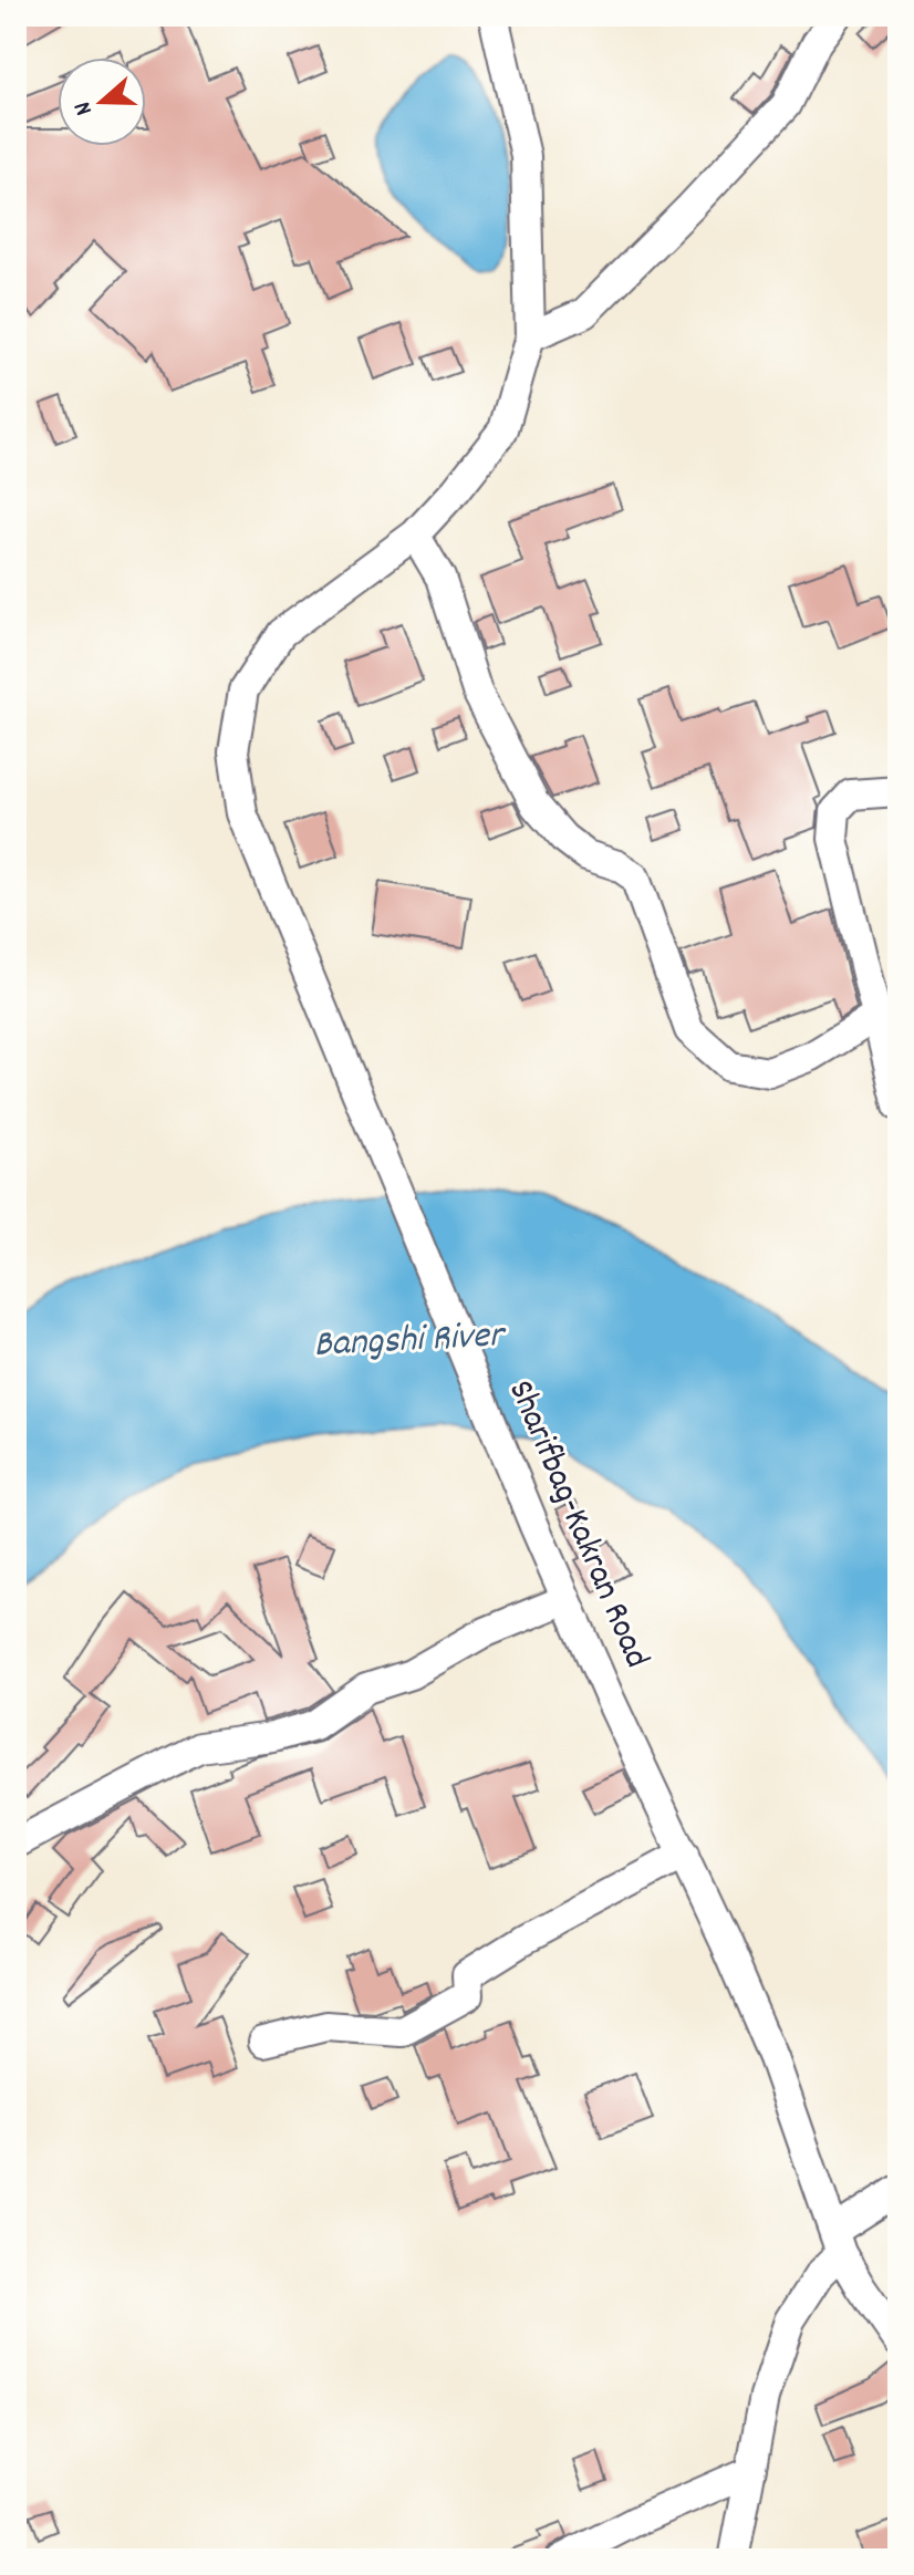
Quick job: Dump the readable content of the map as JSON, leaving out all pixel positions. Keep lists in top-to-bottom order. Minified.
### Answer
{"streets":{"street":["Sharifbag-Kakran Road"]},"water":["Bangshi River"],"north":"left"}
